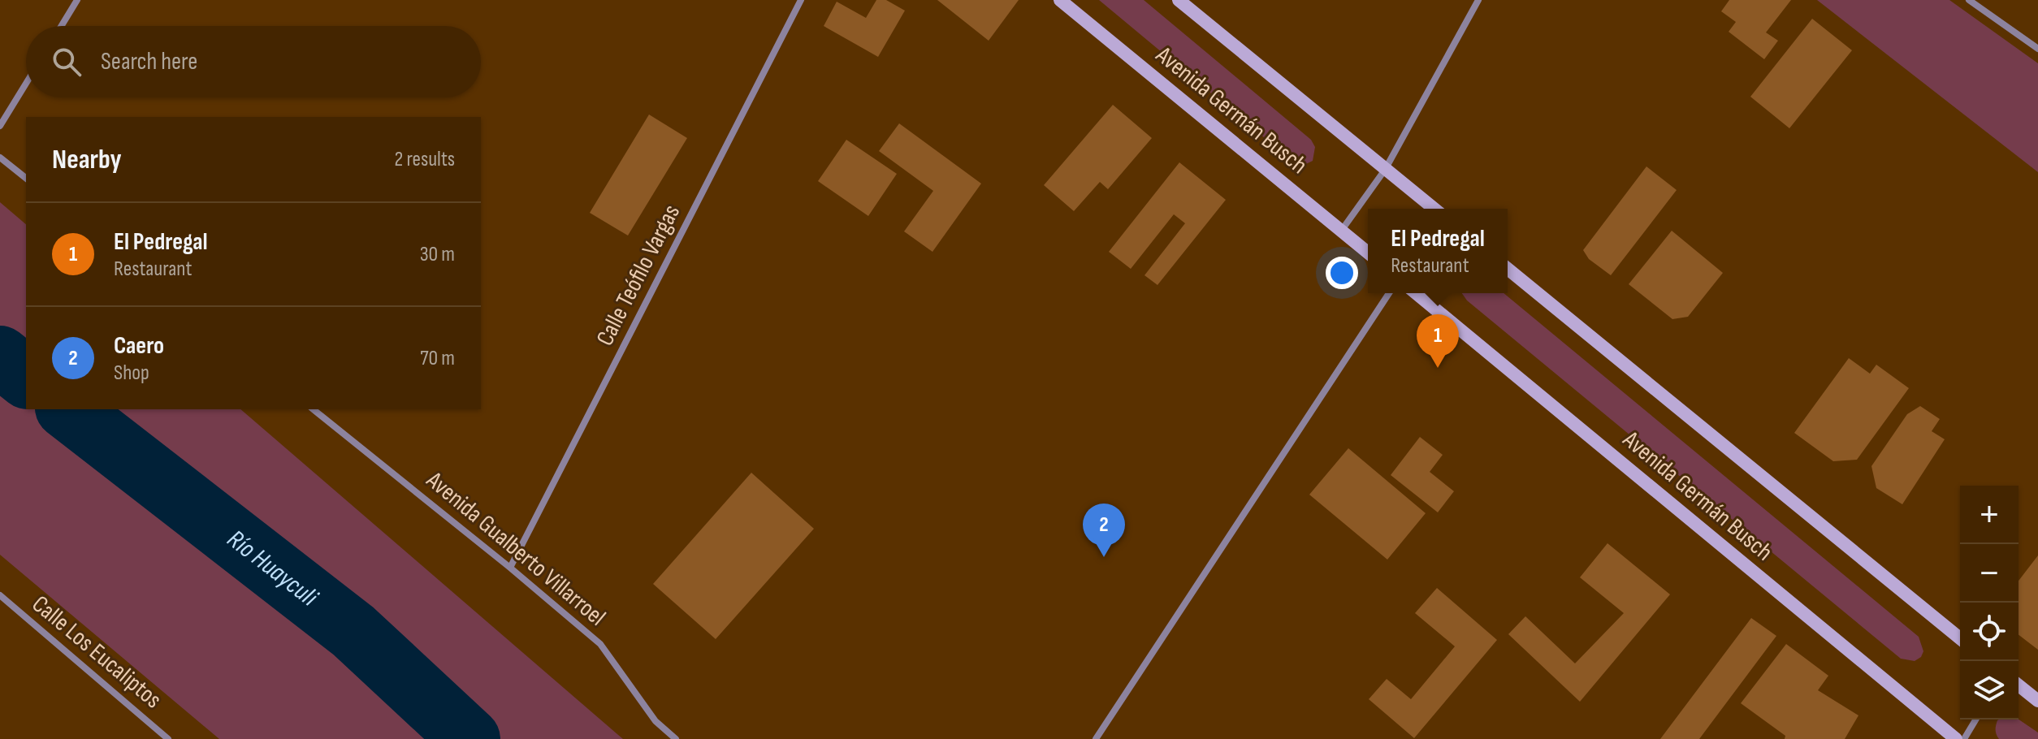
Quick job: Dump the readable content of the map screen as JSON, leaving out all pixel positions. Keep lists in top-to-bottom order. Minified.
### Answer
{"streets":{"main road":["Avenida Germán Busch"],"street":["Calle Teófilo Vargas","Avenida Gualberto Villarroel","Calle Los Eucaliptos"]},"crossings":[["Calle Teófilo Vargas","Avenida Gualberto Villarroel"]],"water":["Río Huayculi"],"page":{"search":"Search here","heading":["Nearby","2 results"],"list":[{"mark":"1","name":"El Pedregal","note":"Restaurant","value":"30 m"},{"mark":"2","name":"Caero","note":"Shop","value":"70 m"}],"popup":["El Pedregal","Restaurant"],"pins":["1","2"],"map_buttons":["+","−"]}}
